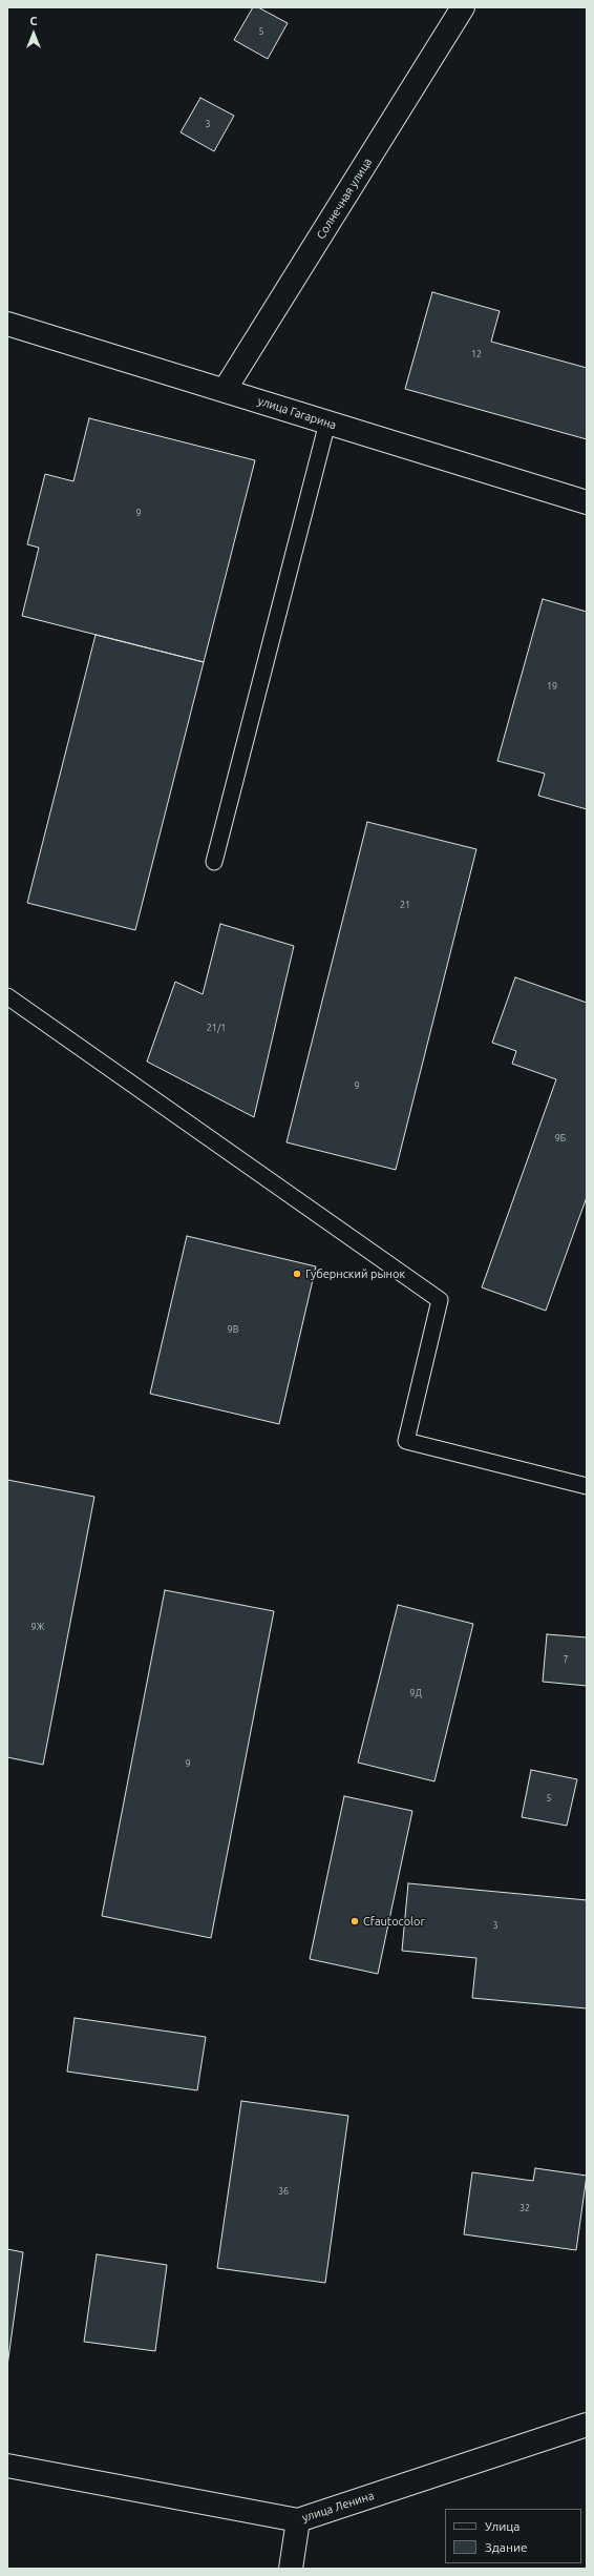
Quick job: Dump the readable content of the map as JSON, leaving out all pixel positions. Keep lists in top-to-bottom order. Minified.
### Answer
{"streets":{"street":["Солнечная улица","улица Гагарина","улица Ленина"]},"crossings":[["Солнечная улица","улица Гагарина"]],"places":["Губернский рынок","Cfautocolor"],"house_numbers":["5","3","12","9","19","21","21/1","9","9Б","9В","9Ж","7","9Д","9","5","3","36","32"],"legend":["Улица","Здание"],"north":"top"}
